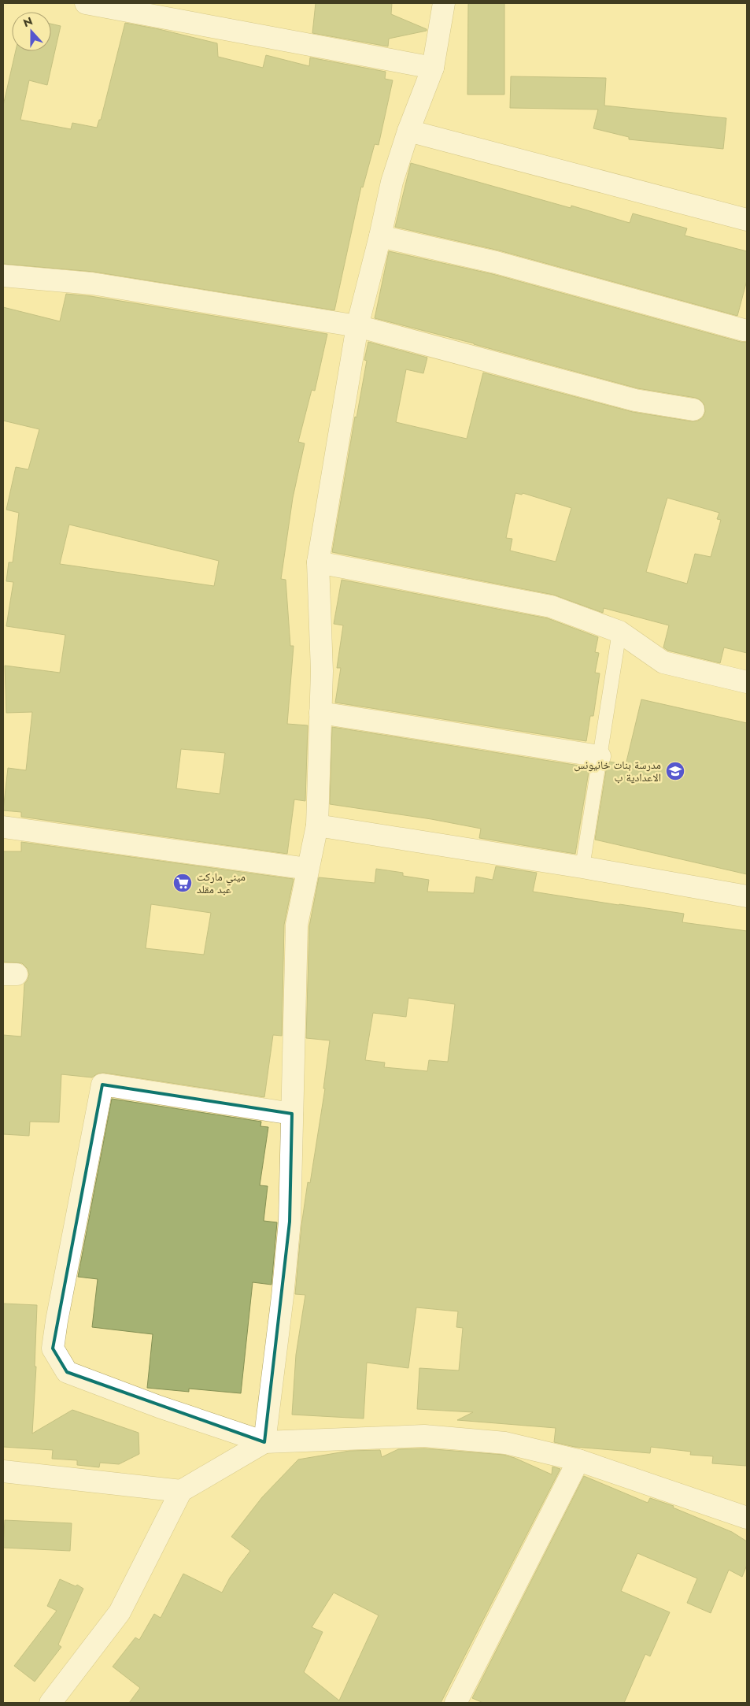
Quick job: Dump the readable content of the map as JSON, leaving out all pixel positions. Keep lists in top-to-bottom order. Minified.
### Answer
{"places":{"school or university":["مدرسة بنات خانيونس الاعدادية ب"],"supermarket":["ميني ماركت عبد مقلد"]},"north":"top"}
